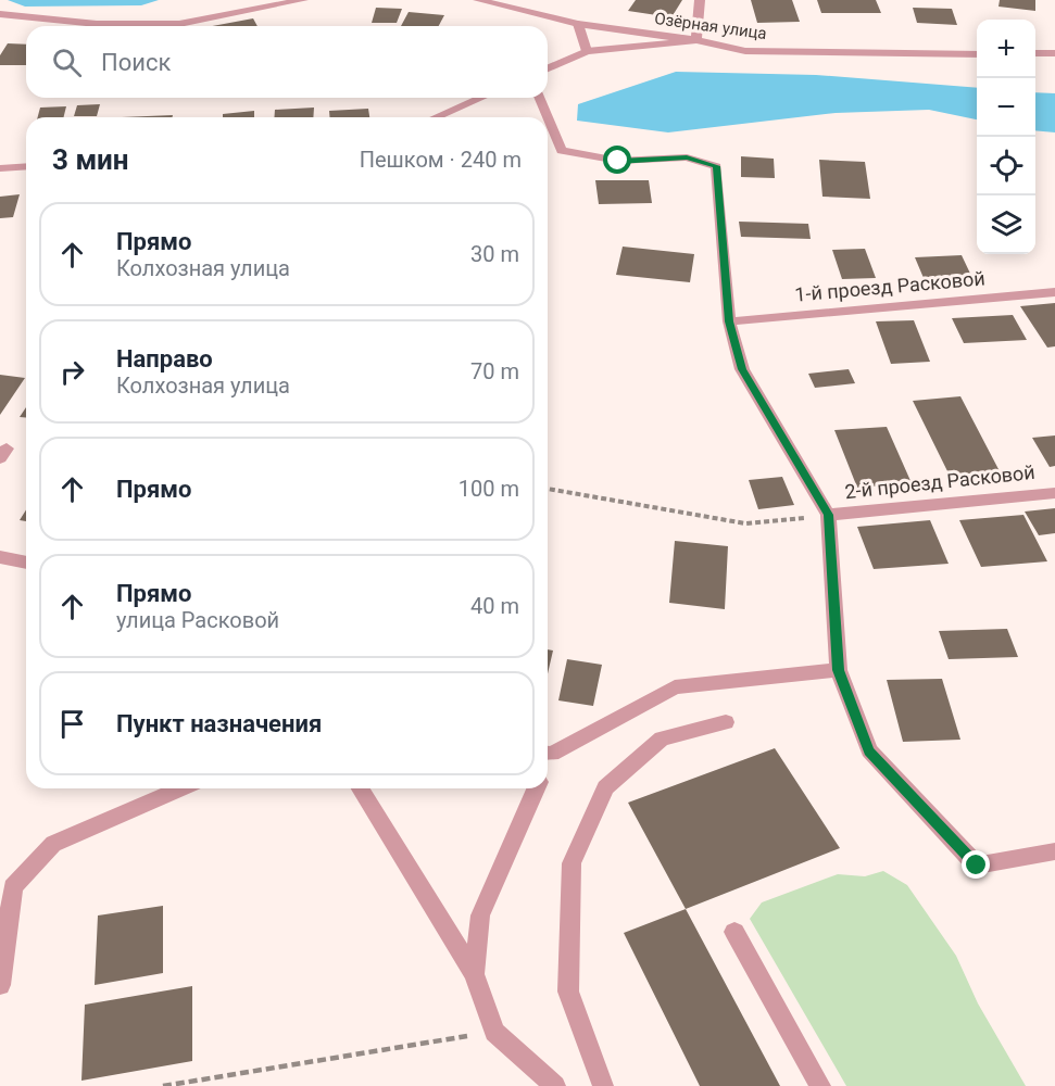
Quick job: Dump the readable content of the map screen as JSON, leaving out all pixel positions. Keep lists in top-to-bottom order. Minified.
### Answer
{"streets":{"street":["Озёрная улица","1-й проезд Расковой","2-й проезд Расковой"]},"page":{"map_buttons":["+","−"],"search":"Поиск","heading":["3 мин","Пешком · 240 m"],"list":[["Прямо","Колхозная улица","30 m"],["Направо","Колхозная улица","70 m"],["Прямо","100 m"],["Прямо","улица Расковой","40 m"],"Пункт назначения"]}}
